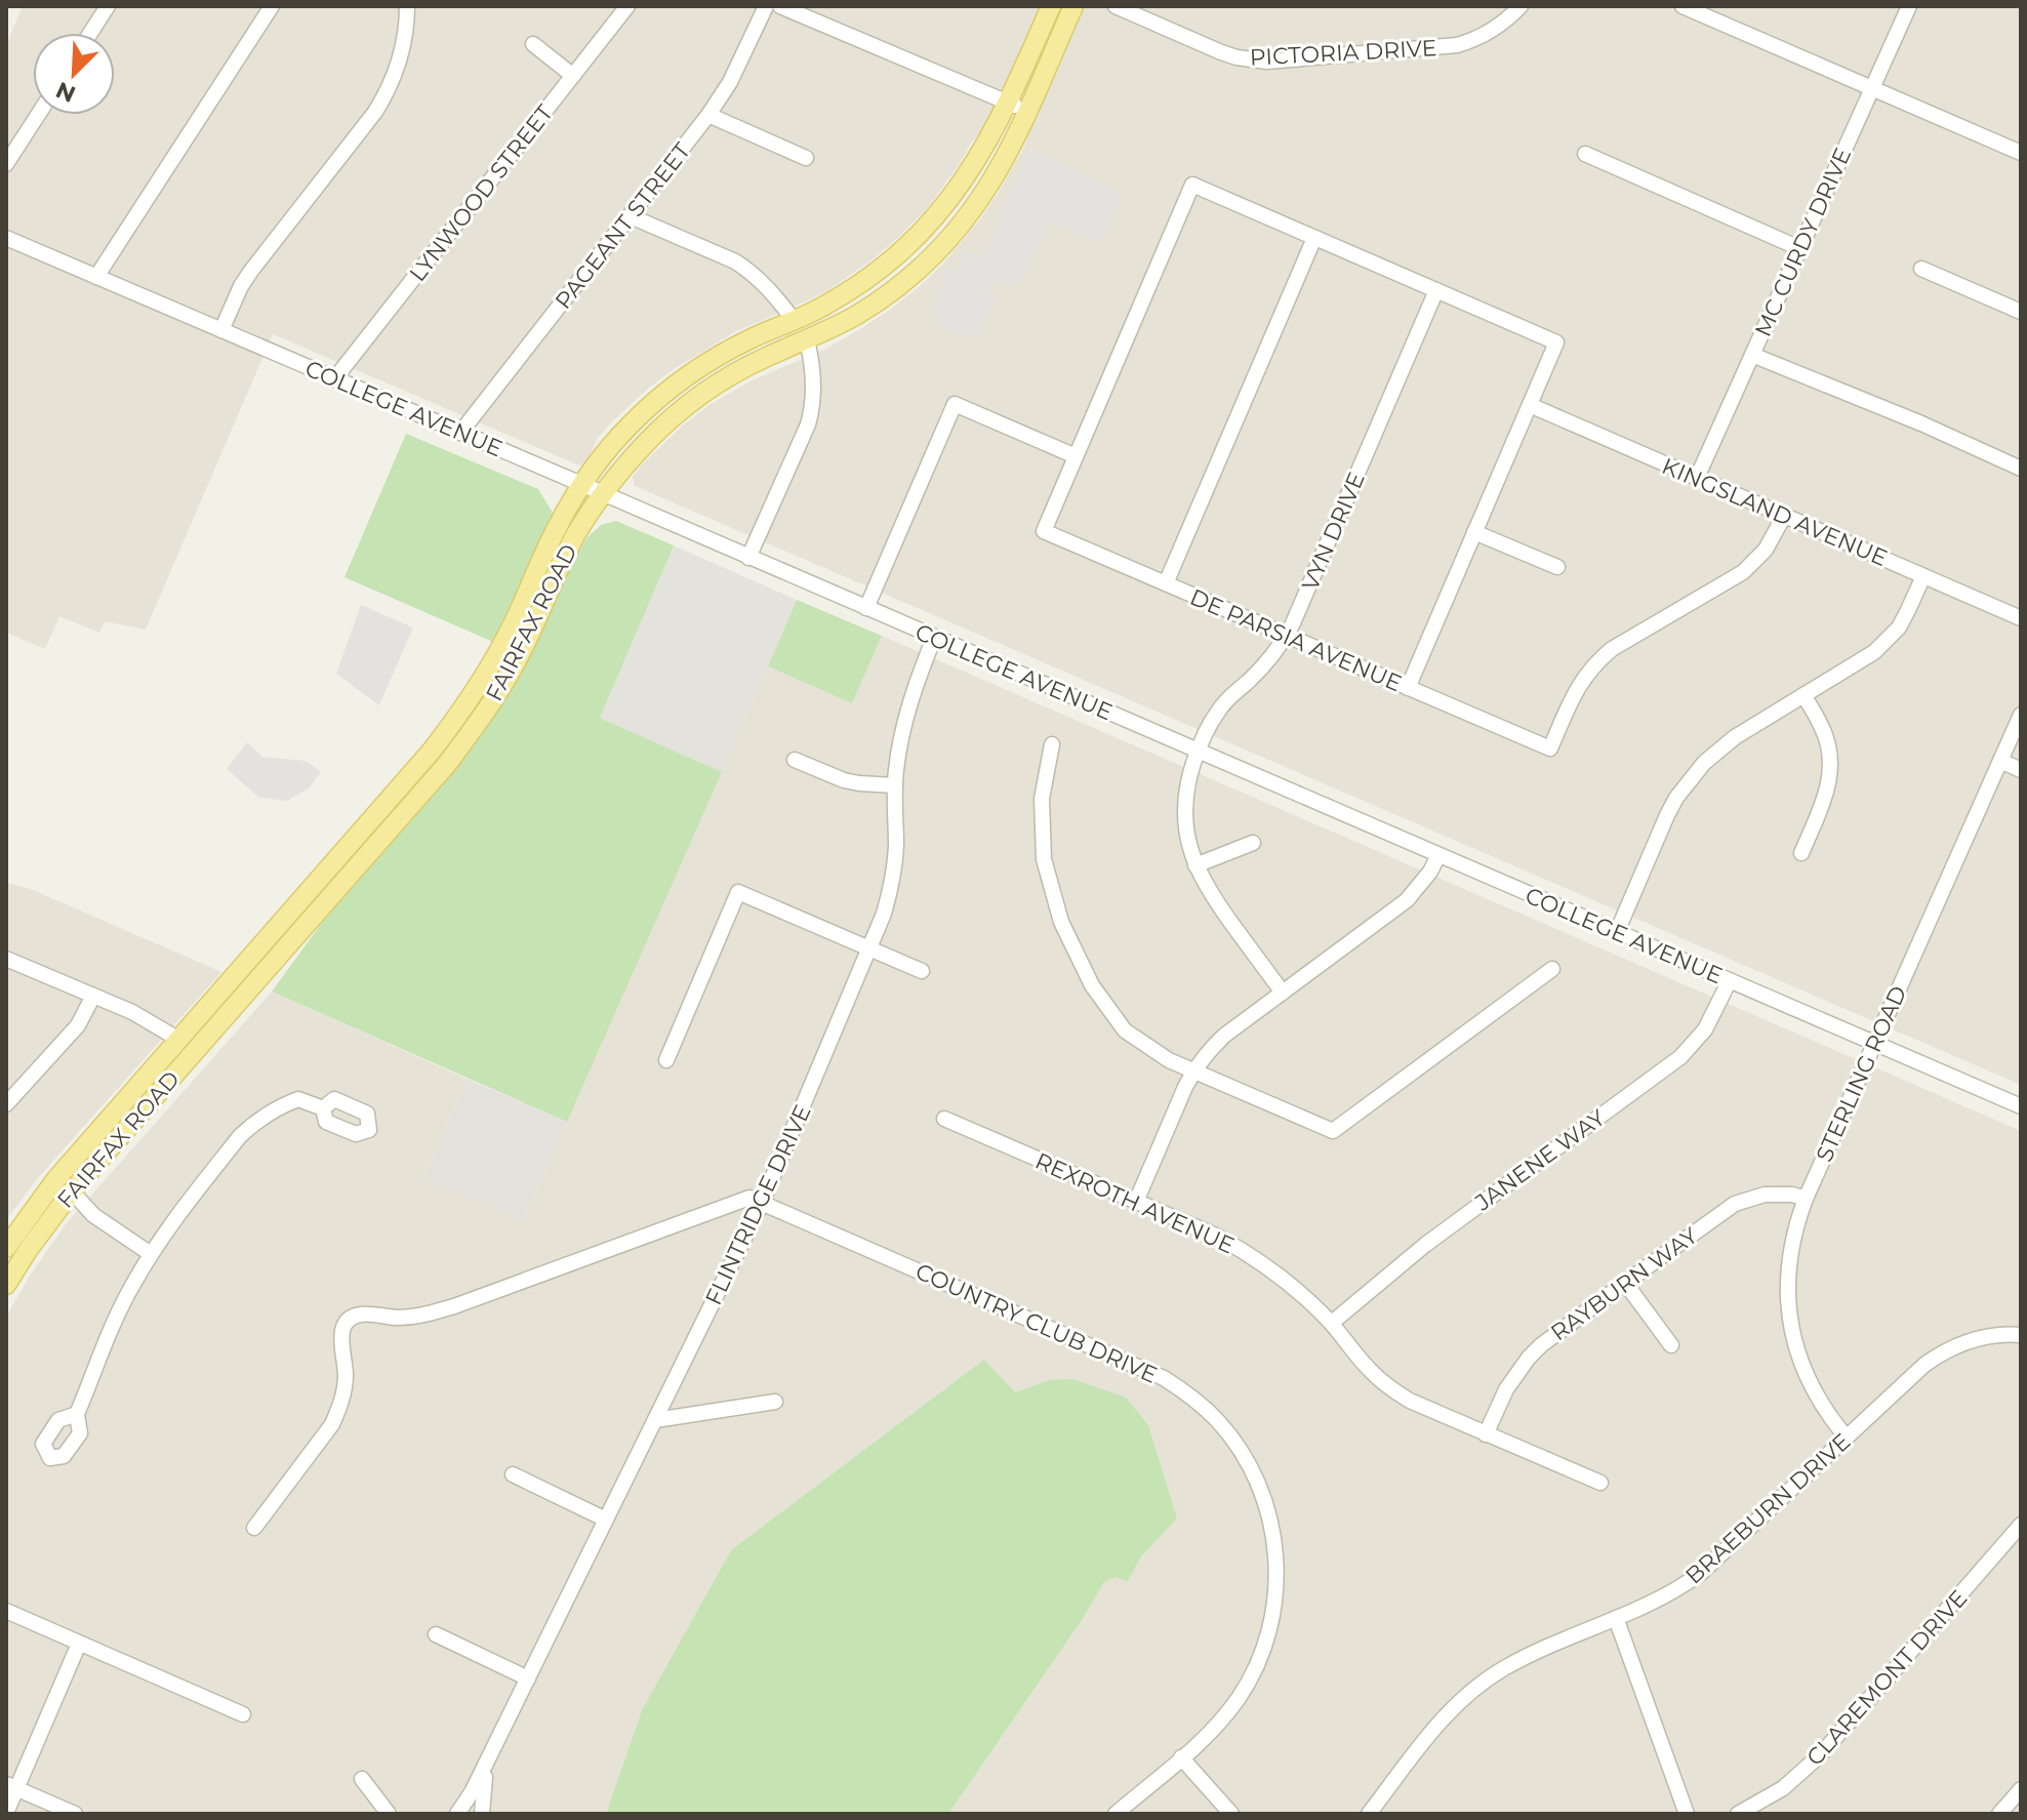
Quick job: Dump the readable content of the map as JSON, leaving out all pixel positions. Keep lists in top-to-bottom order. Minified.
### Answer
{"streets":{"main road":["FAIRFAX ROAD"],"street":["PICTORIA DRIVE","LYNWOOD STREET","PAGEANT STREET","MC CURDY DRIVE","COLLEGE AVENUE","KINGSLAND AVENUE","VYN DRIVE","DE PARSIA AVENUE","STERLING ROAD","JANENE WAY","REXROTH AVENUE","FLINTRIDGE DRIVE","RAYBURN WAY","COUNTRY CLUB DRIVE","BRAEBURN DRIVE","CLAREMONT DRIVE"]},"crossings":[["LYNWOOD STREET","COLLEGE AVENUE"],["PAGEANT STREET","COLLEGE AVENUE"],["MC CURDY DRIVE","KINGSLAND AVENUE"],["COLLEGE AVENUE","VYN DRIVE"],["COLLEGE AVENUE","FAIRFAX ROAD"],["COLLEGE AVENUE","STERLING ROAD"],["COLLEGE AVENUE","JANENE WAY"],["COLLEGE AVENUE","FLINTRIDGE DRIVE"],["KINGSLAND AVENUE","DE PARSIA AVENUE"],["VYN DRIVE","DE PARSIA AVENUE"],["STERLING ROAD","RAYBURN WAY"],["STERLING ROAD","BRAEBURN DRIVE"],["JANENE WAY","REXROTH AVENUE"],["REXROTH AVENUE","RAYBURN WAY"],["FLINTRIDGE DRIVE","COUNTRY CLUB DRIVE"]],"north":"bottom left"}
